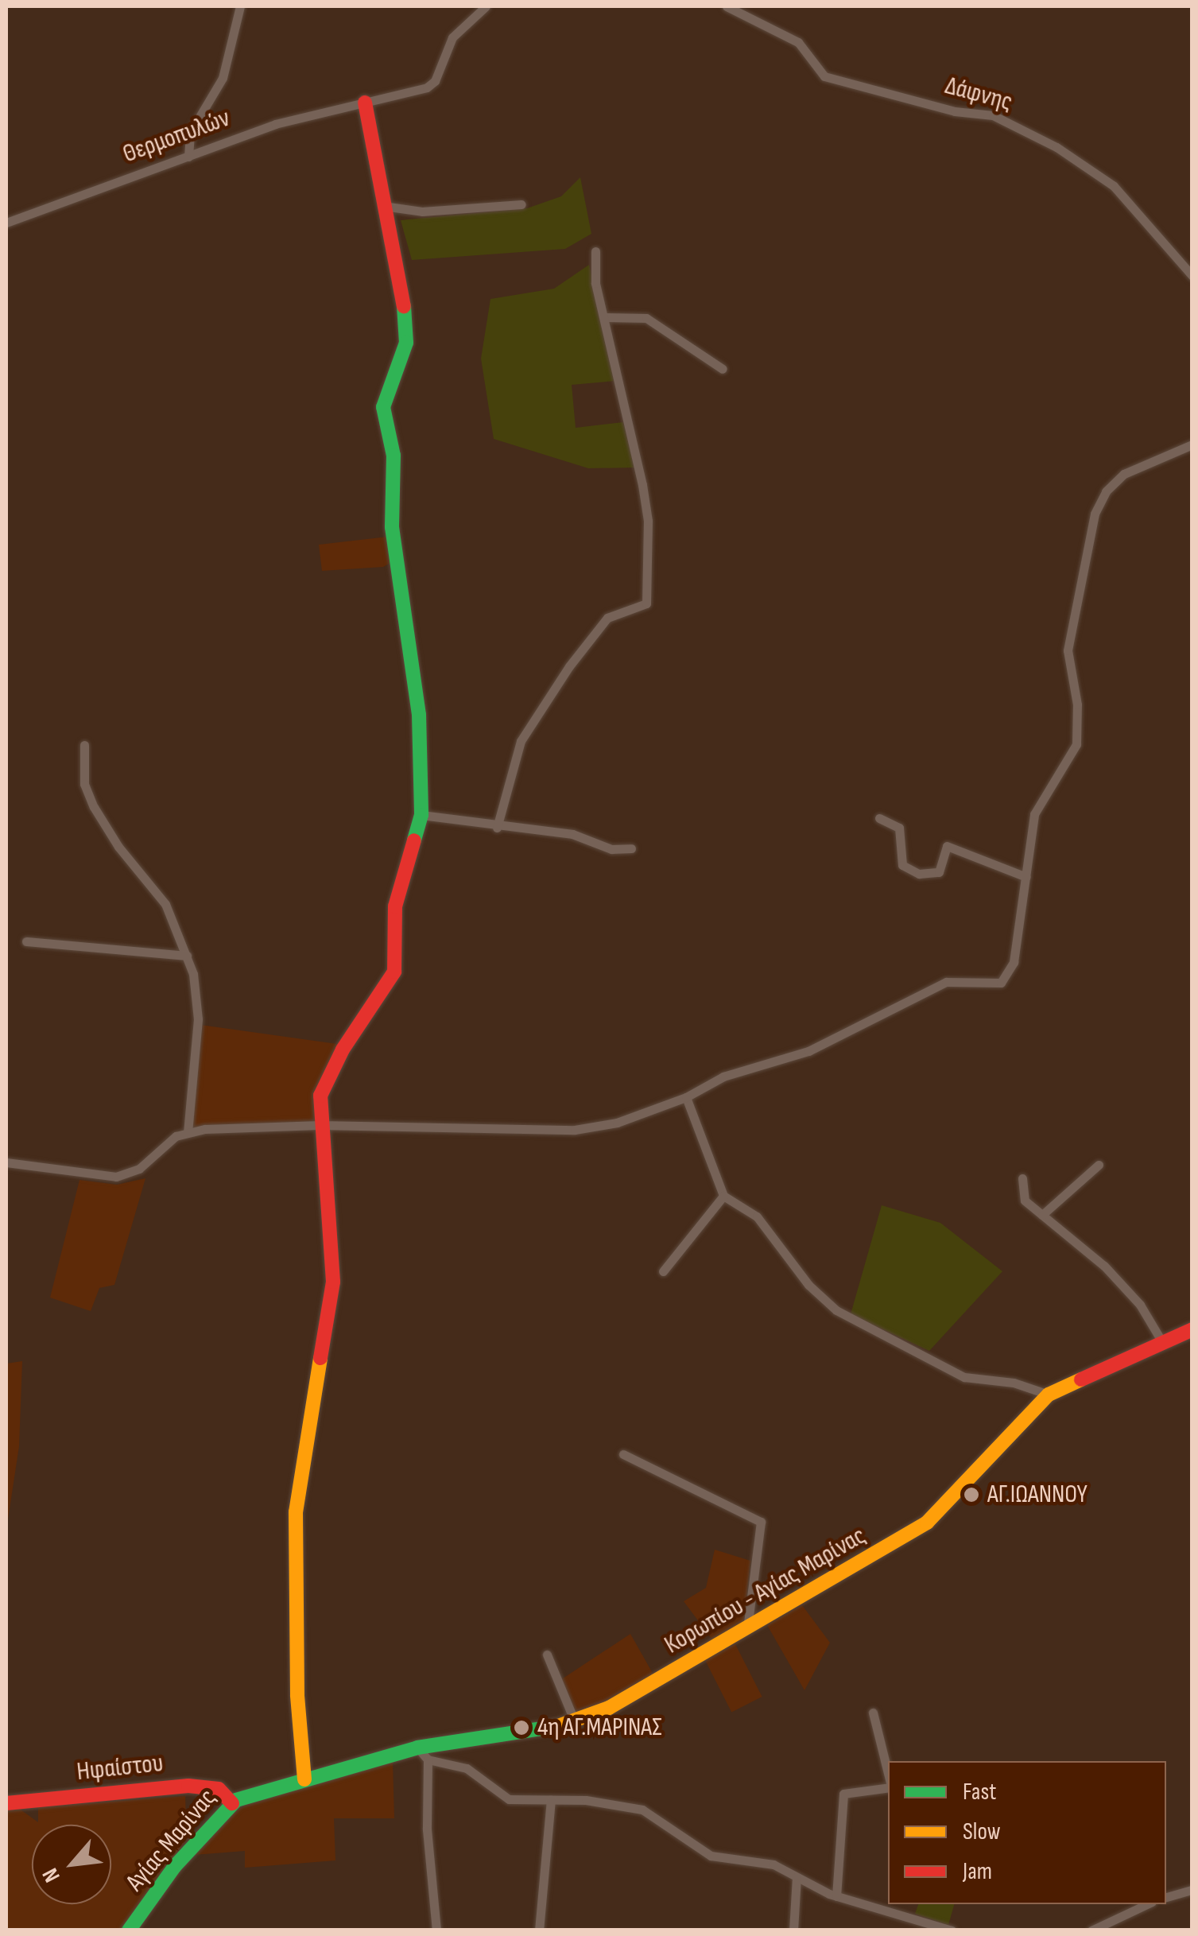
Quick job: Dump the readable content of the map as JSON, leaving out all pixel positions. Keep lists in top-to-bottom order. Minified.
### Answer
{"streets":{"street":["Δάφνης","Θερμοπυλών","Κορωπίου - Αγίας Μαρίνας","Ηφαίστου","Αγίας Μαρίνας"]},"crossings":[["Κορωπίου - Αγίας Μαρίνας","Αγίας Μαρίνας"],["Ηφαίστου","Αγίας Μαρίνας"]],"places":["ΑΓ.ΙΩΑΝΝΟΥ","4η ΑΓ.ΜΑΡΙΝΑΣ"],"legend":["Fast","Slow","Jam"],"north":"bottom left"}
